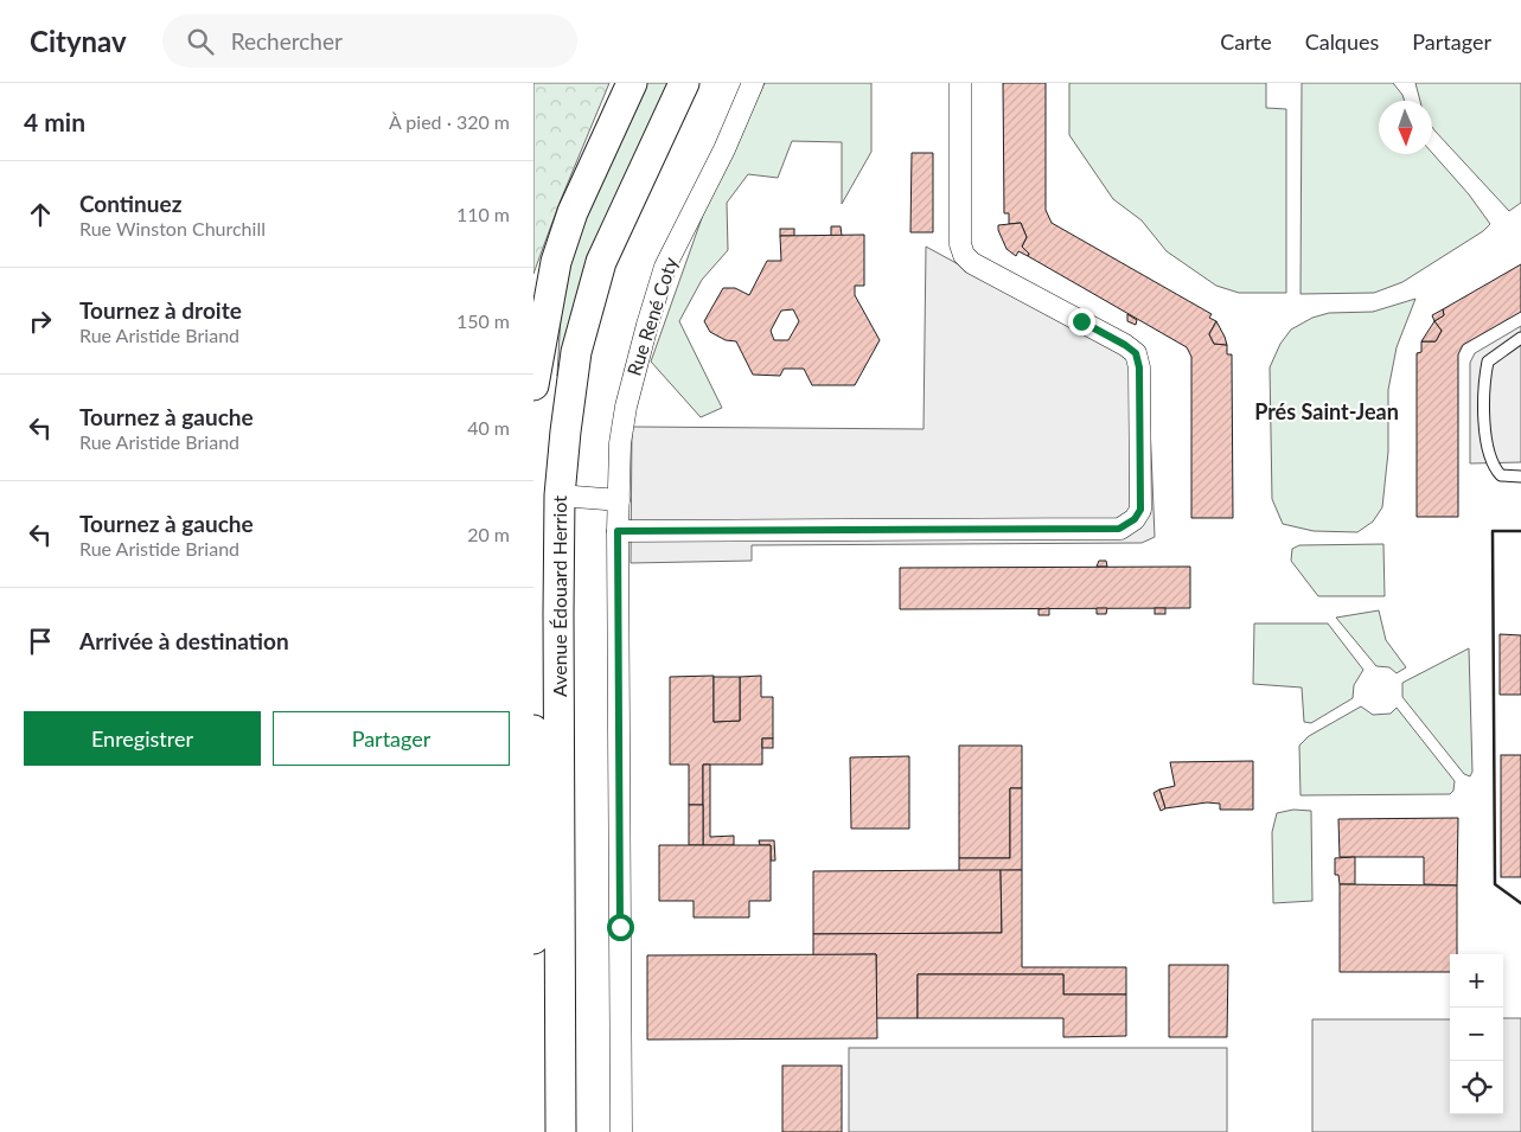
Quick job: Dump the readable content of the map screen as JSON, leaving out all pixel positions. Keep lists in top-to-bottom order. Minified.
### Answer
{"streets":{"main road":["Avenue Édouard Herriot"],"street":["Rue René Coty"]},"districts":["Prés Saint-Jean"],"north":"bottom","page":{"header":"Citynav","search":"Rechercher","nav":["Carte","Calques","Partager"],"heading":["4 min","À pied · 320 m"],"list":[["Continuez","Rue Winston Churchill","110 m"],["Tournez à droite","Rue Aristide Briand","150 m"],["Tournez à gauche","Rue Aristide Briand","40 m"],["Tournez à gauche","Rue Aristide Briand","20 m"],"Arrivée à destination"],"buttons":["Enregistrer","Partager"],"map_buttons":["+","−"]}}
